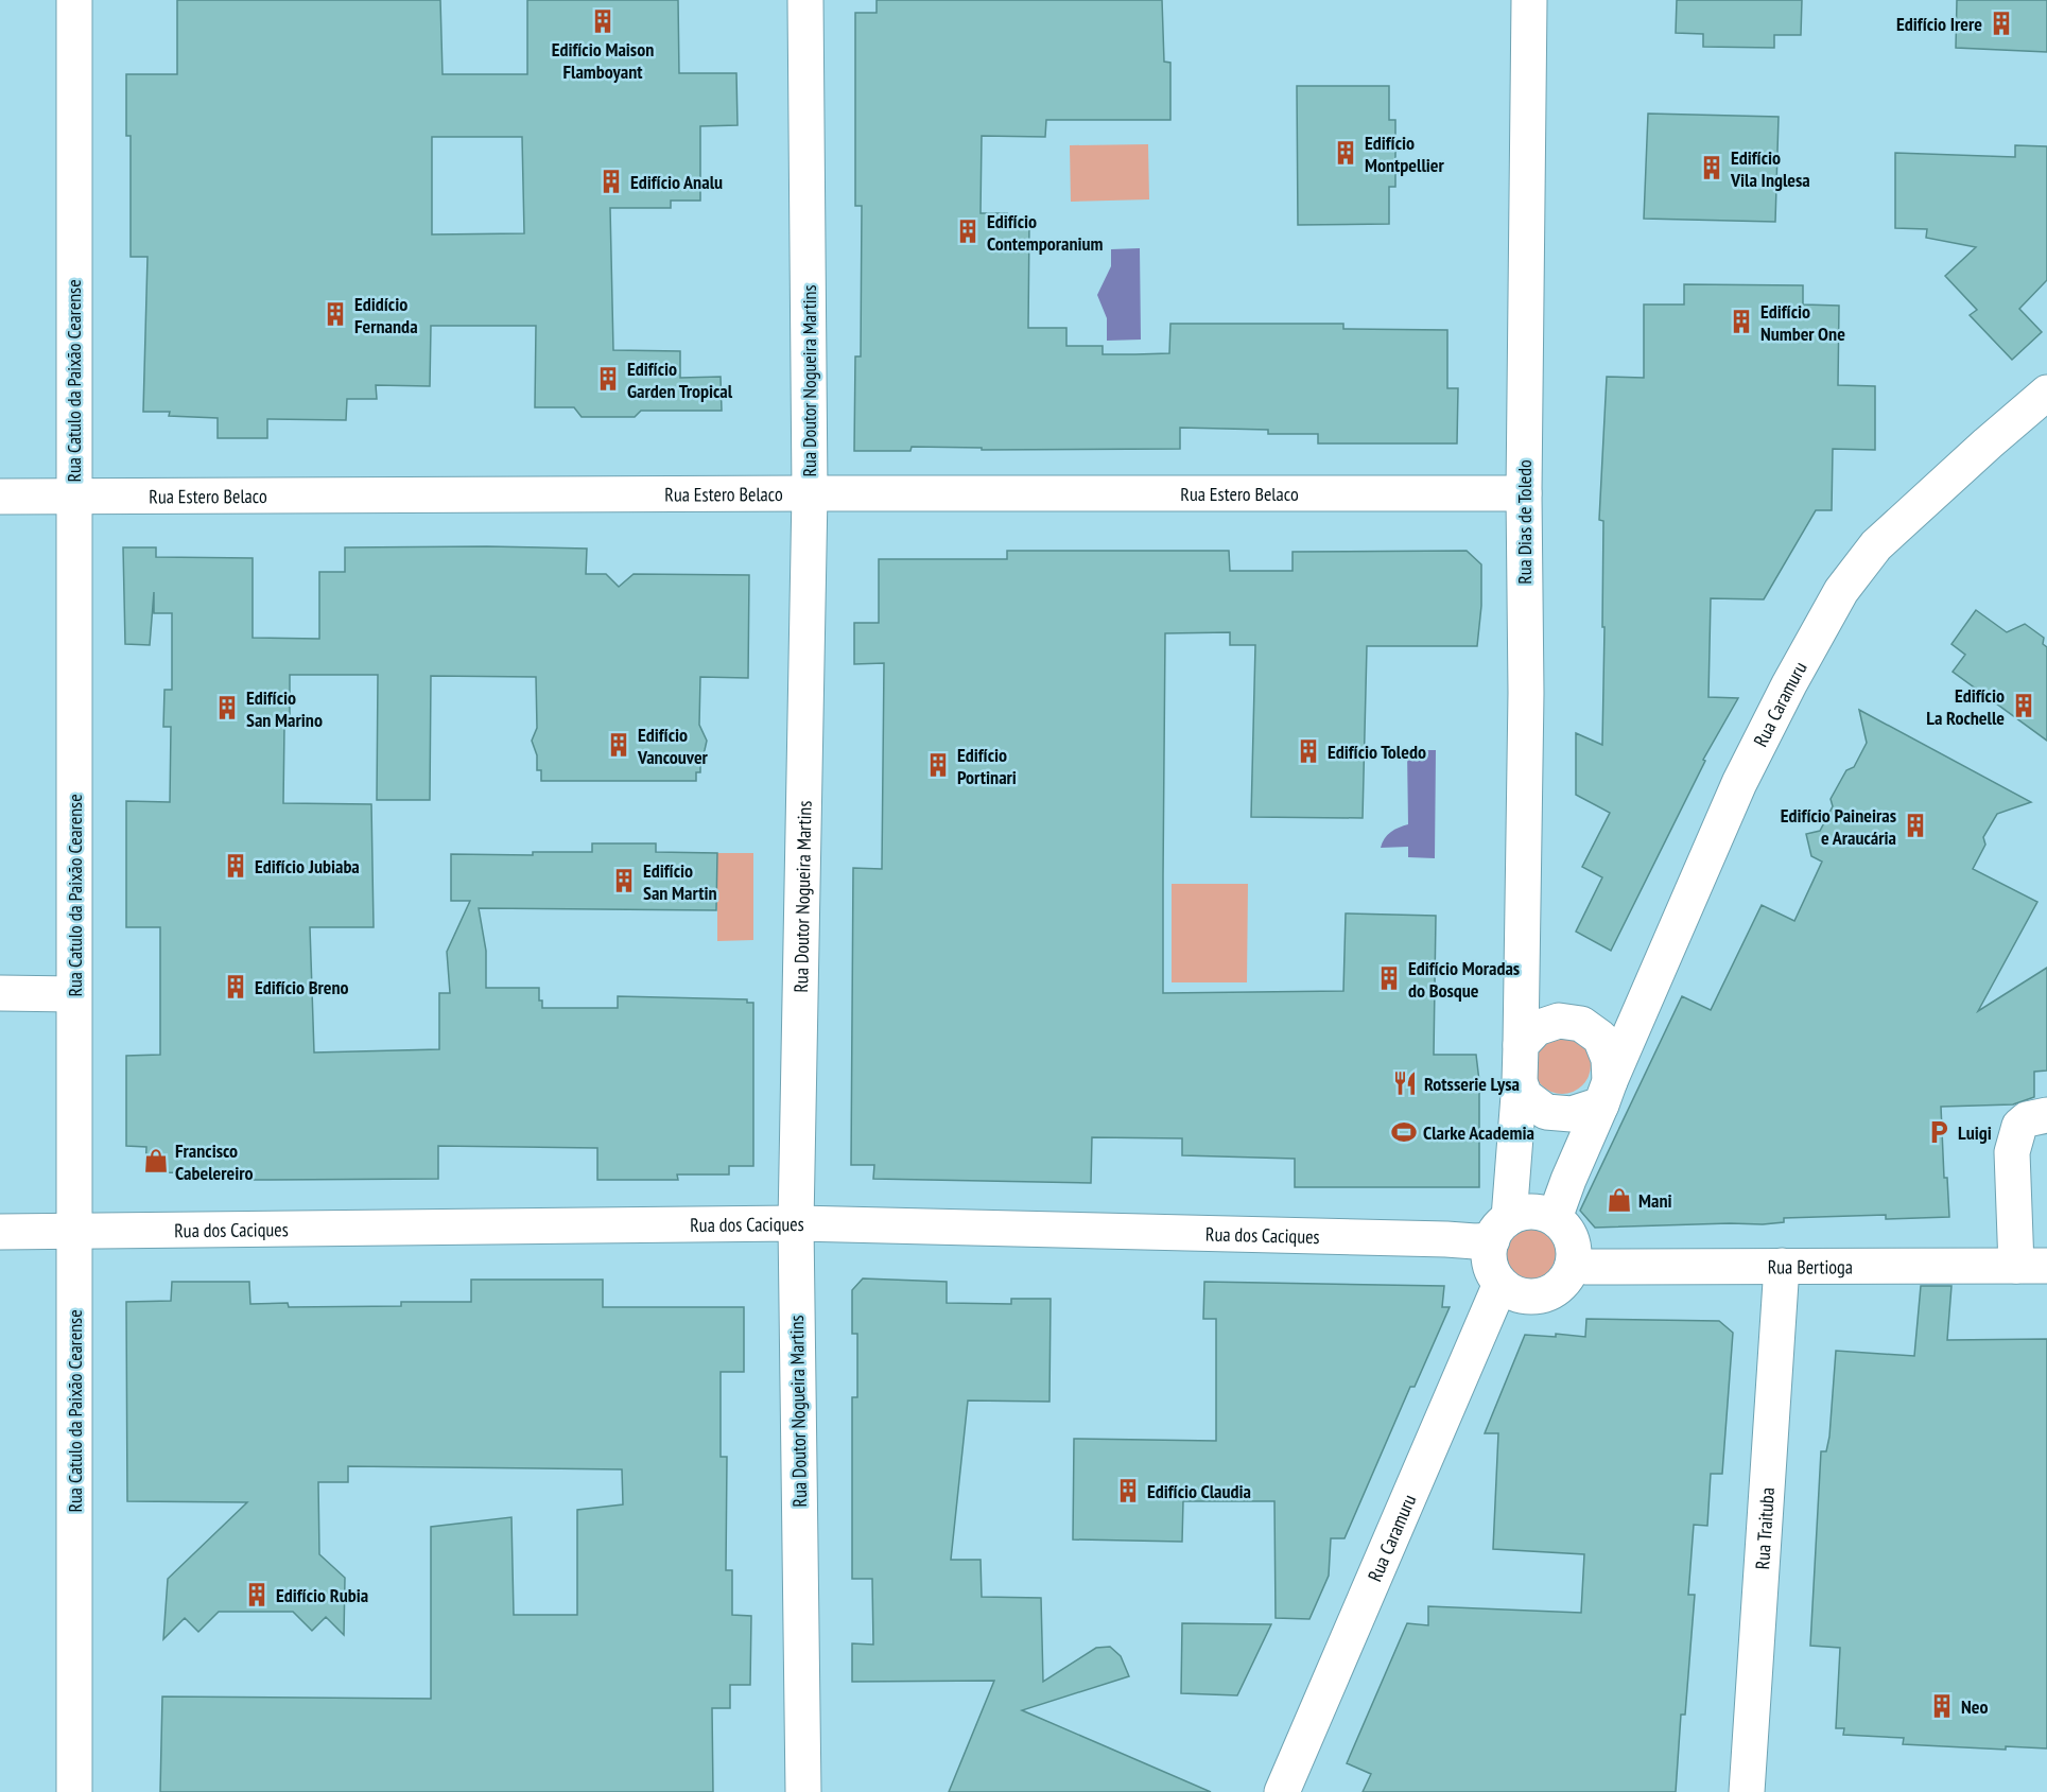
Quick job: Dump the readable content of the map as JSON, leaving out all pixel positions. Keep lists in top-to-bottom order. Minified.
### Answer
{"streets":{"street":["Rua Catulo da Paixão Cearense","Rua Doutor Nogueira Martins","Rua Estero Belaco","Rua Dias de Toledo","Rua Caramuru","Rua dos Caciques","Rua Bertioga","Rua Traituba"]},"crossings":[["Rua Catulo da Paixão Cearense","Rua Estero Belaco"],["Rua Catulo da Paixão Cearense","Rua dos Caciques"],["Rua Doutor Nogueira Martins","Rua Estero Belaco"],["Rua Doutor Nogueira Martins","Rua dos Caciques"],["Rua Estero Belaco","Rua Dias de Toledo"],["Rua Dias de Toledo","Rua Caramuru"],["Rua Caramuru","Rua dos Caciques"],["Rua Caramuru","Rua Bertioga"],["Rua dos Caciques","Rua Bertioga"],["Rua Bertioga","Rua Traituba"]],"places":{"building":["Edifício Maison Flamboyant","Edifício Irere","Edifício Montpellier","Edifício Vila Inglesa","Edifício Analu","Edifício Contemporanium","Edidício Fernanda","Edifício Number One","Edifício Garden Tropical","Edifício La Rochelle","Edifício San Marino","Edifício Vancouver","Edifício Toledo","Edifício Portinari","Edifício Paineiras e Araucária","Edifício Jubiaba","Edifício San Martin","Edifício Moradas do Bosque","Edifício Breno","Edifício Claudia","Edifício Rubia","Neo"],"restaurant":["Rotsserie Lysa"],"sports":["Clarke Academia"],"parking":["Luigi"],"shop":["Francisco Cabelereiro","Mani"]}}
